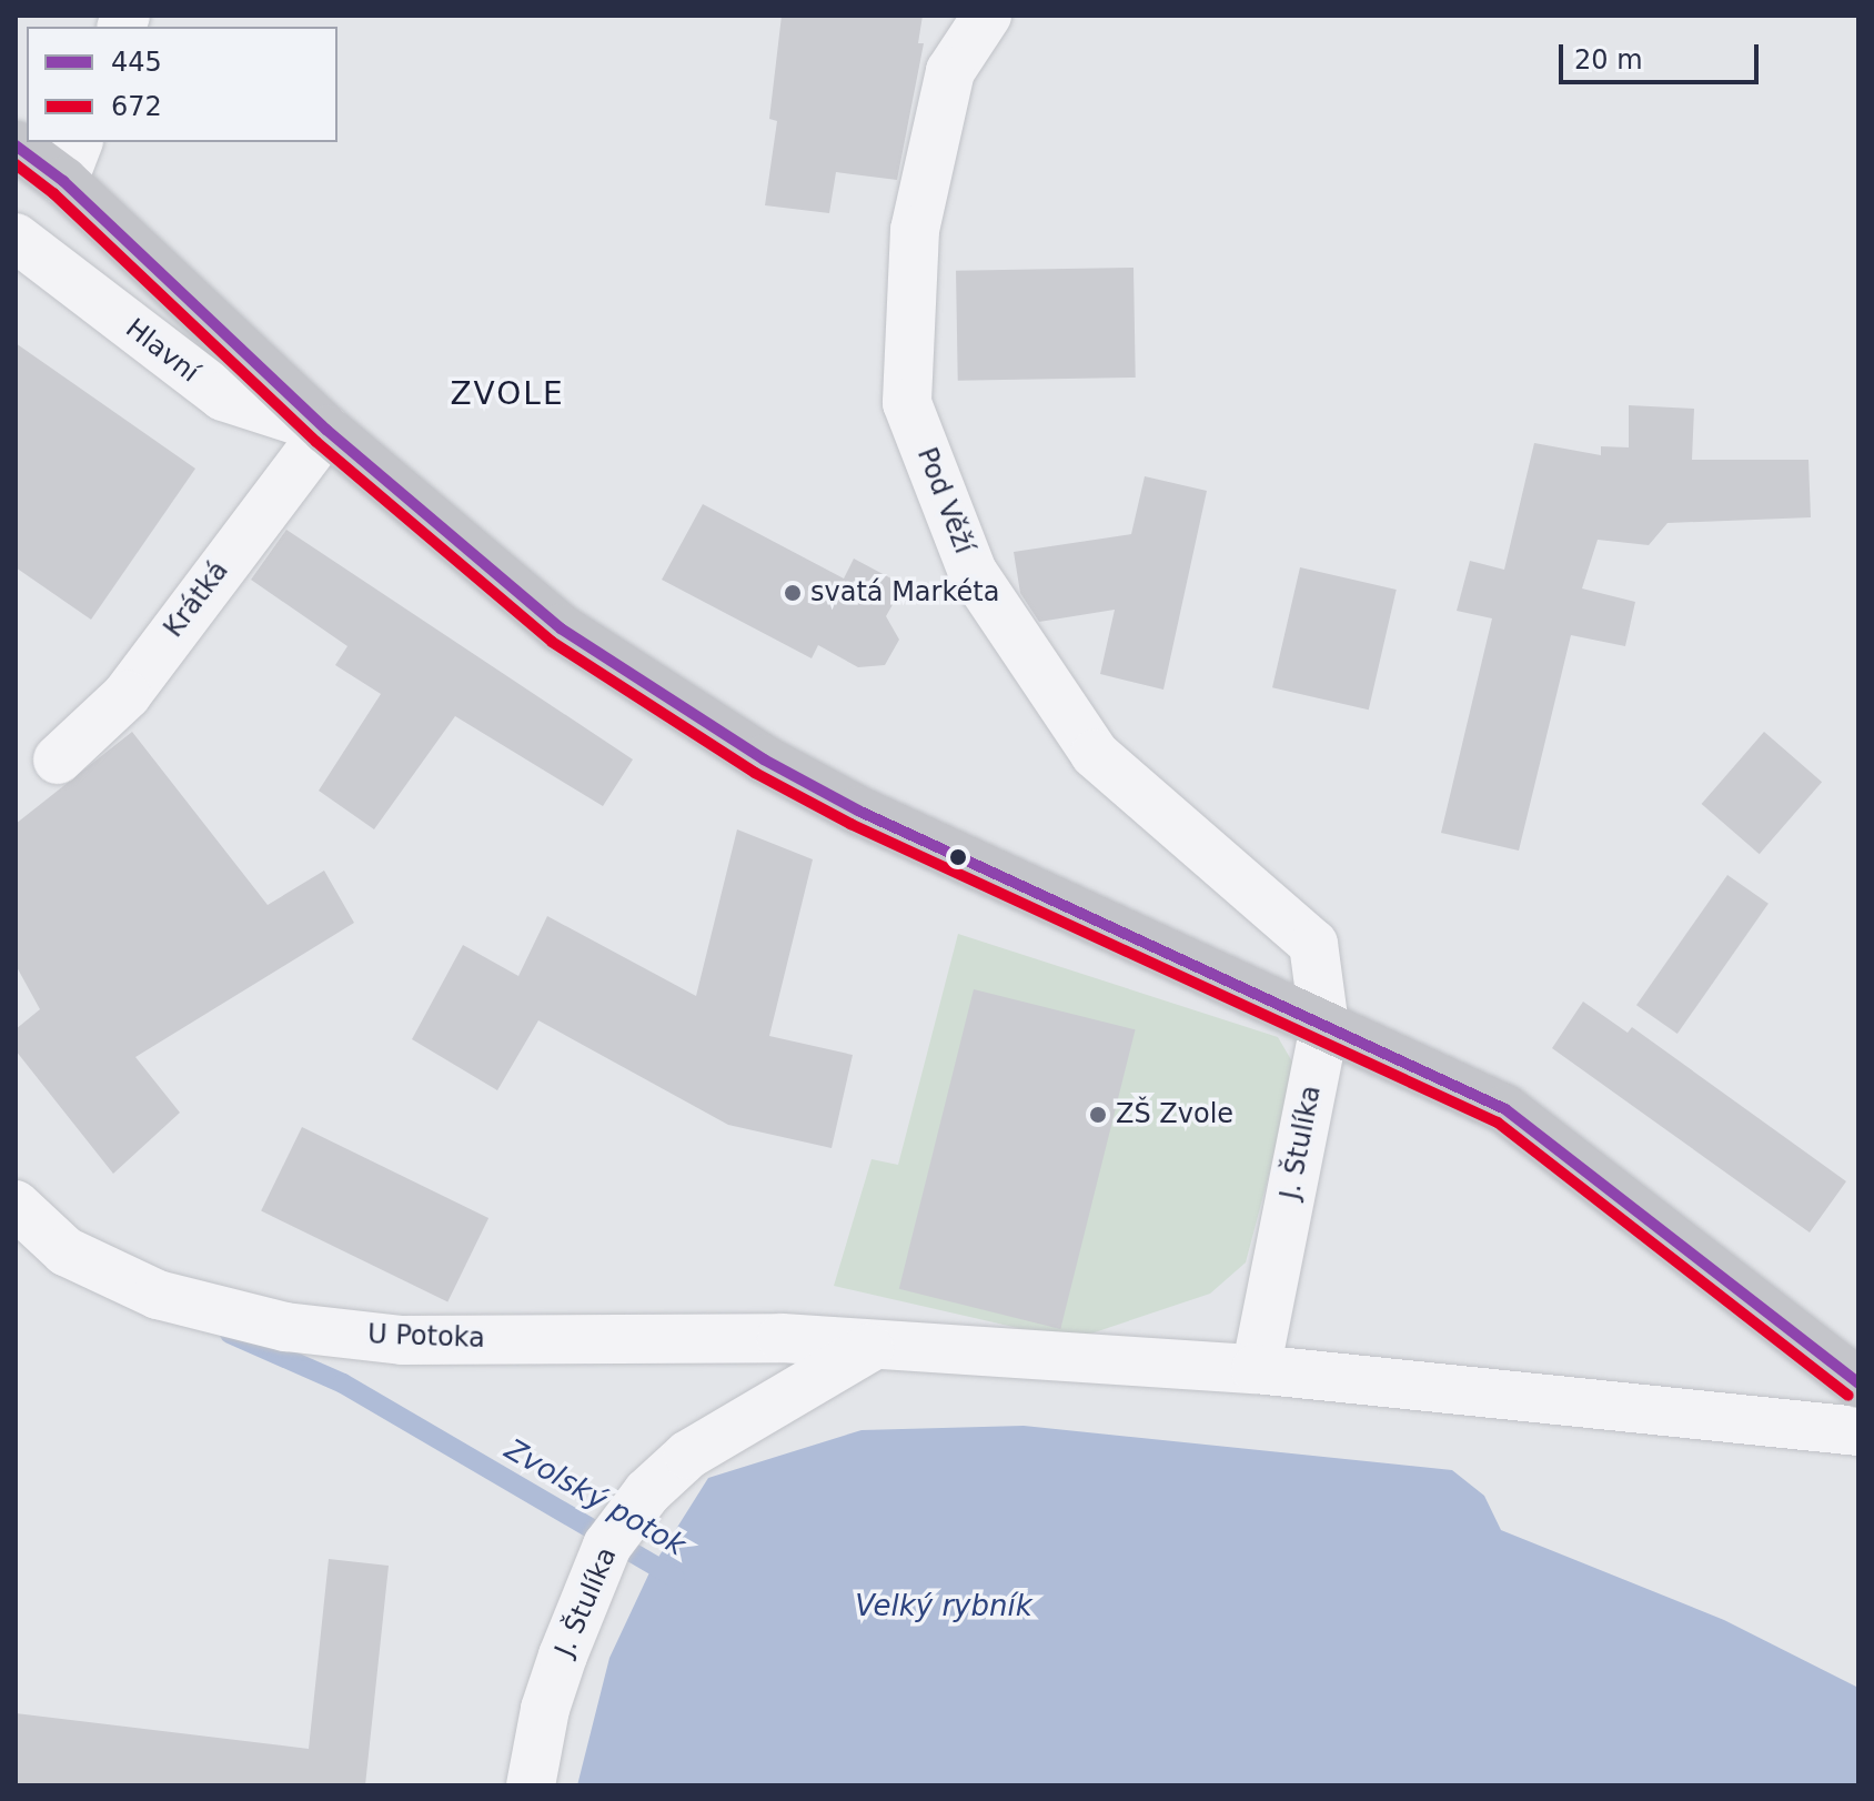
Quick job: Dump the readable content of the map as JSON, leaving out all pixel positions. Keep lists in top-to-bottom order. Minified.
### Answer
{"streets":{"street":["Hlavní","Pod Věží","Krátká","J. Štulíka","U Potoka"]},"crossings":[["Hlavní","Pod Věží"],["Hlavní","Krátká"],["Hlavní","J. Štulíka"],["Pod Věží","J. Štulíka"],["J. Štulíka","U Potoka"]],"districts":["ZVOLE"],"water":["Zvolský potok","Velký rybník"],"places":["svatá Markéta","ZŠ Zvole"],"lines":["transit line 445","transit line 672"],"legend":["445","672"],"scale_bar":"20 m"}
